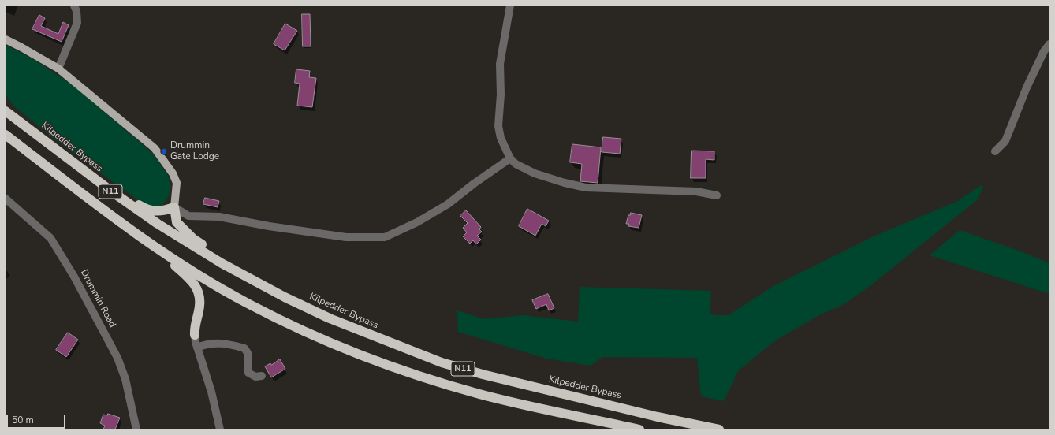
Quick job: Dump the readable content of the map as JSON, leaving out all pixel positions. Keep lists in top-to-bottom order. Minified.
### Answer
{"streets":{"highway":["Kilpedder Bypass","N11"],"street":["Drummin Road"]},"crossings":[["Kilpedder Bypass","N11"]],"places":["Drummin Gate Lodge"],"scale_bar":"50 m"}
